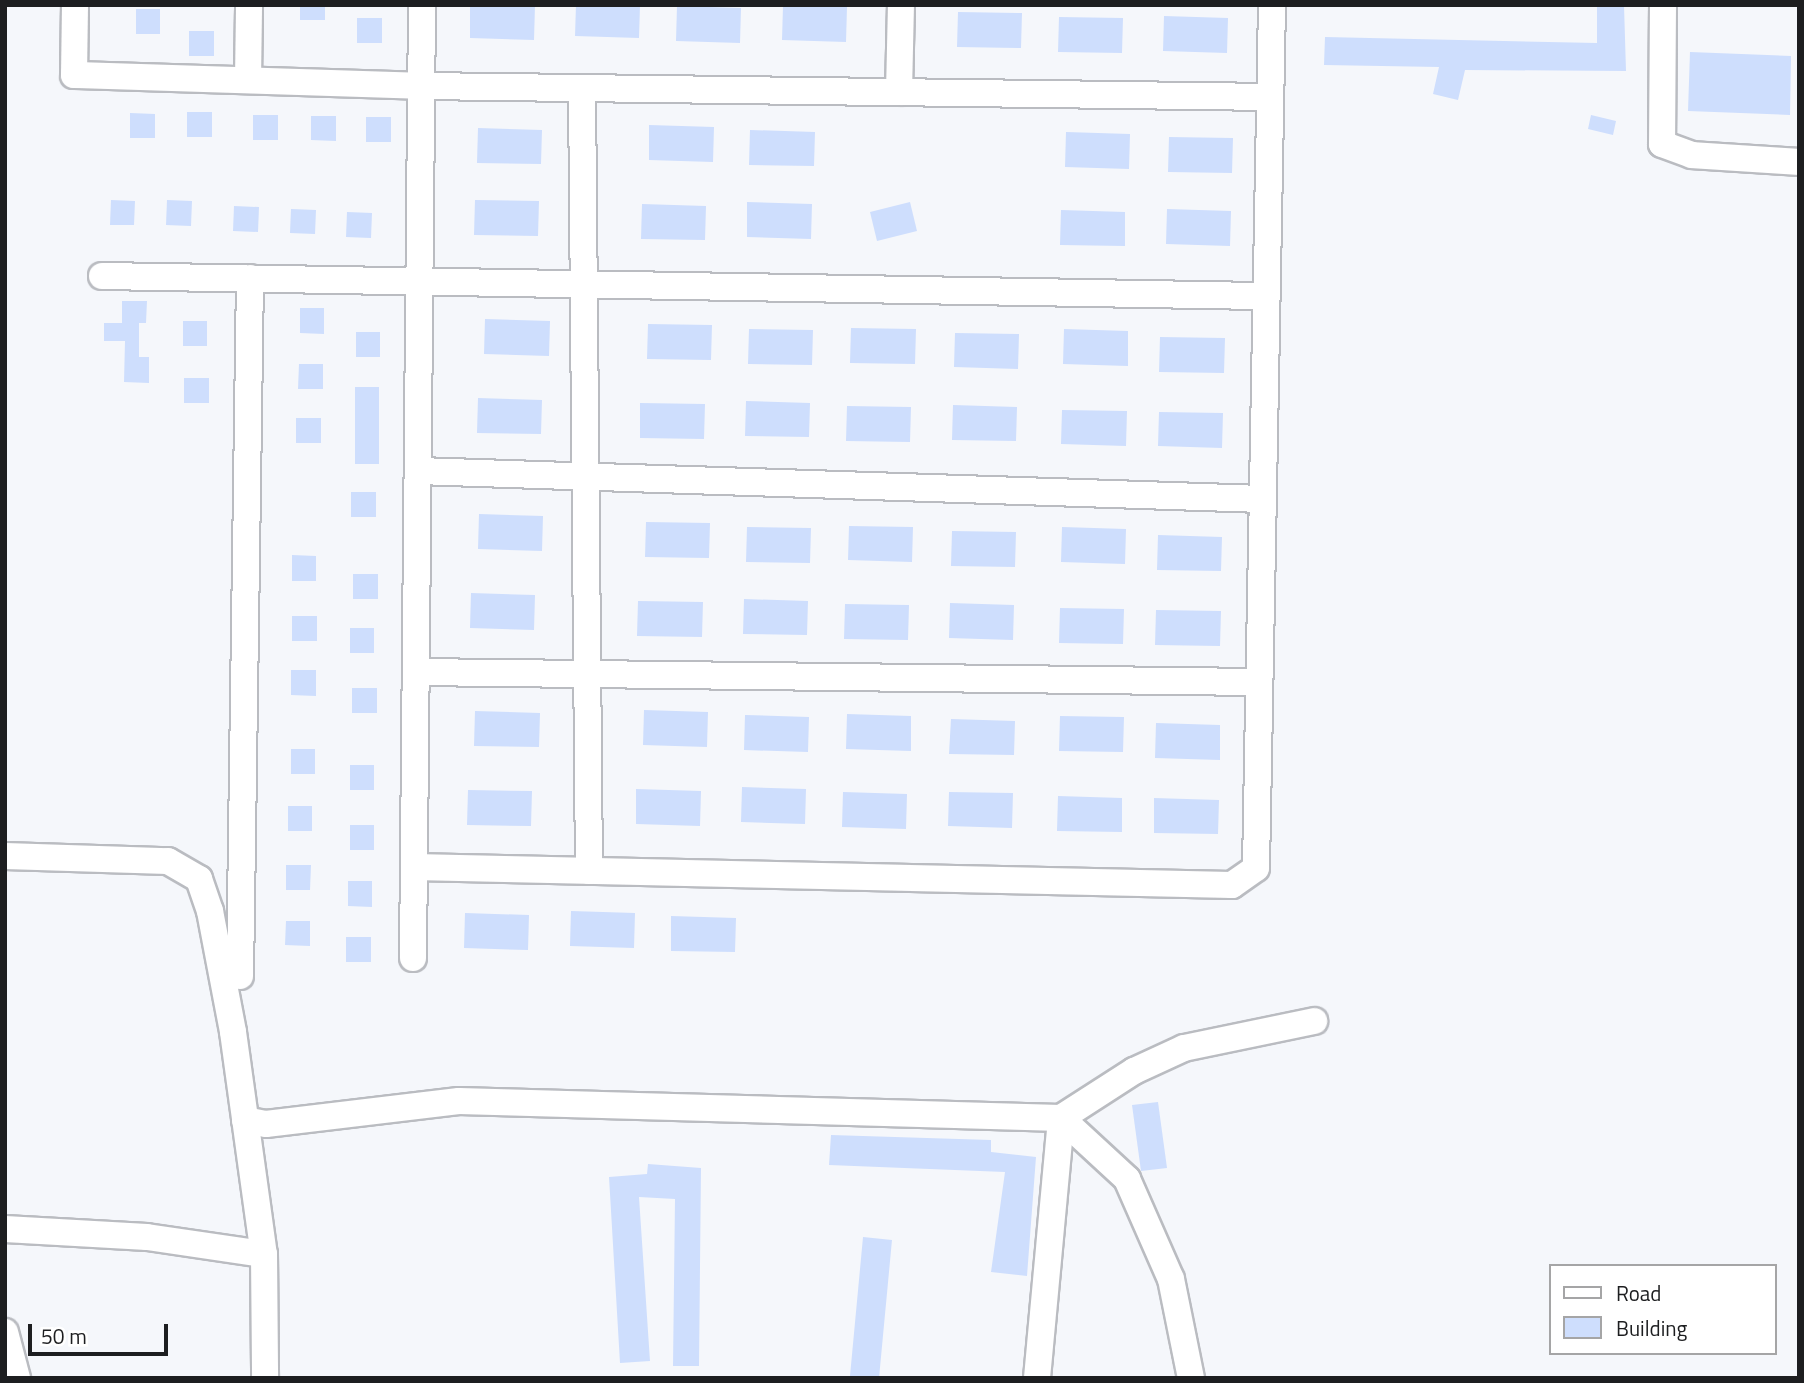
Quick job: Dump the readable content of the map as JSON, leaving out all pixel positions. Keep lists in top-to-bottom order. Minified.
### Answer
{"legend":["Road","Building"],"scale_bar":"50 m"}
